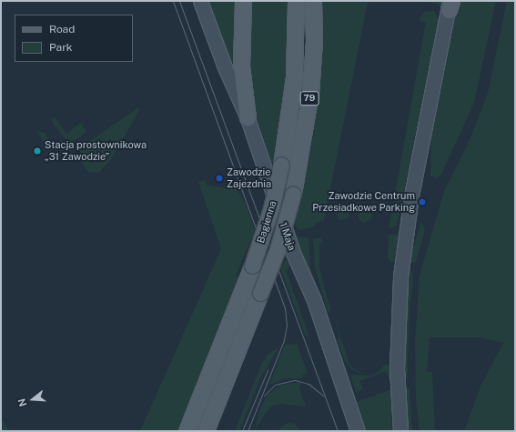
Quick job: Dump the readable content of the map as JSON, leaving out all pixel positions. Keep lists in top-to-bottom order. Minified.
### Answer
{"streets":{"main road":["79","Bagienna"],"street":["1 Maja"]},"places":["Stacja prostownikowa „31 Zawodzie”","Zawodzie Zajezdnia","Zawodzie Centrum Przesiadkowe Parking"],"legend":["Road","Park"],"north":"left"}
